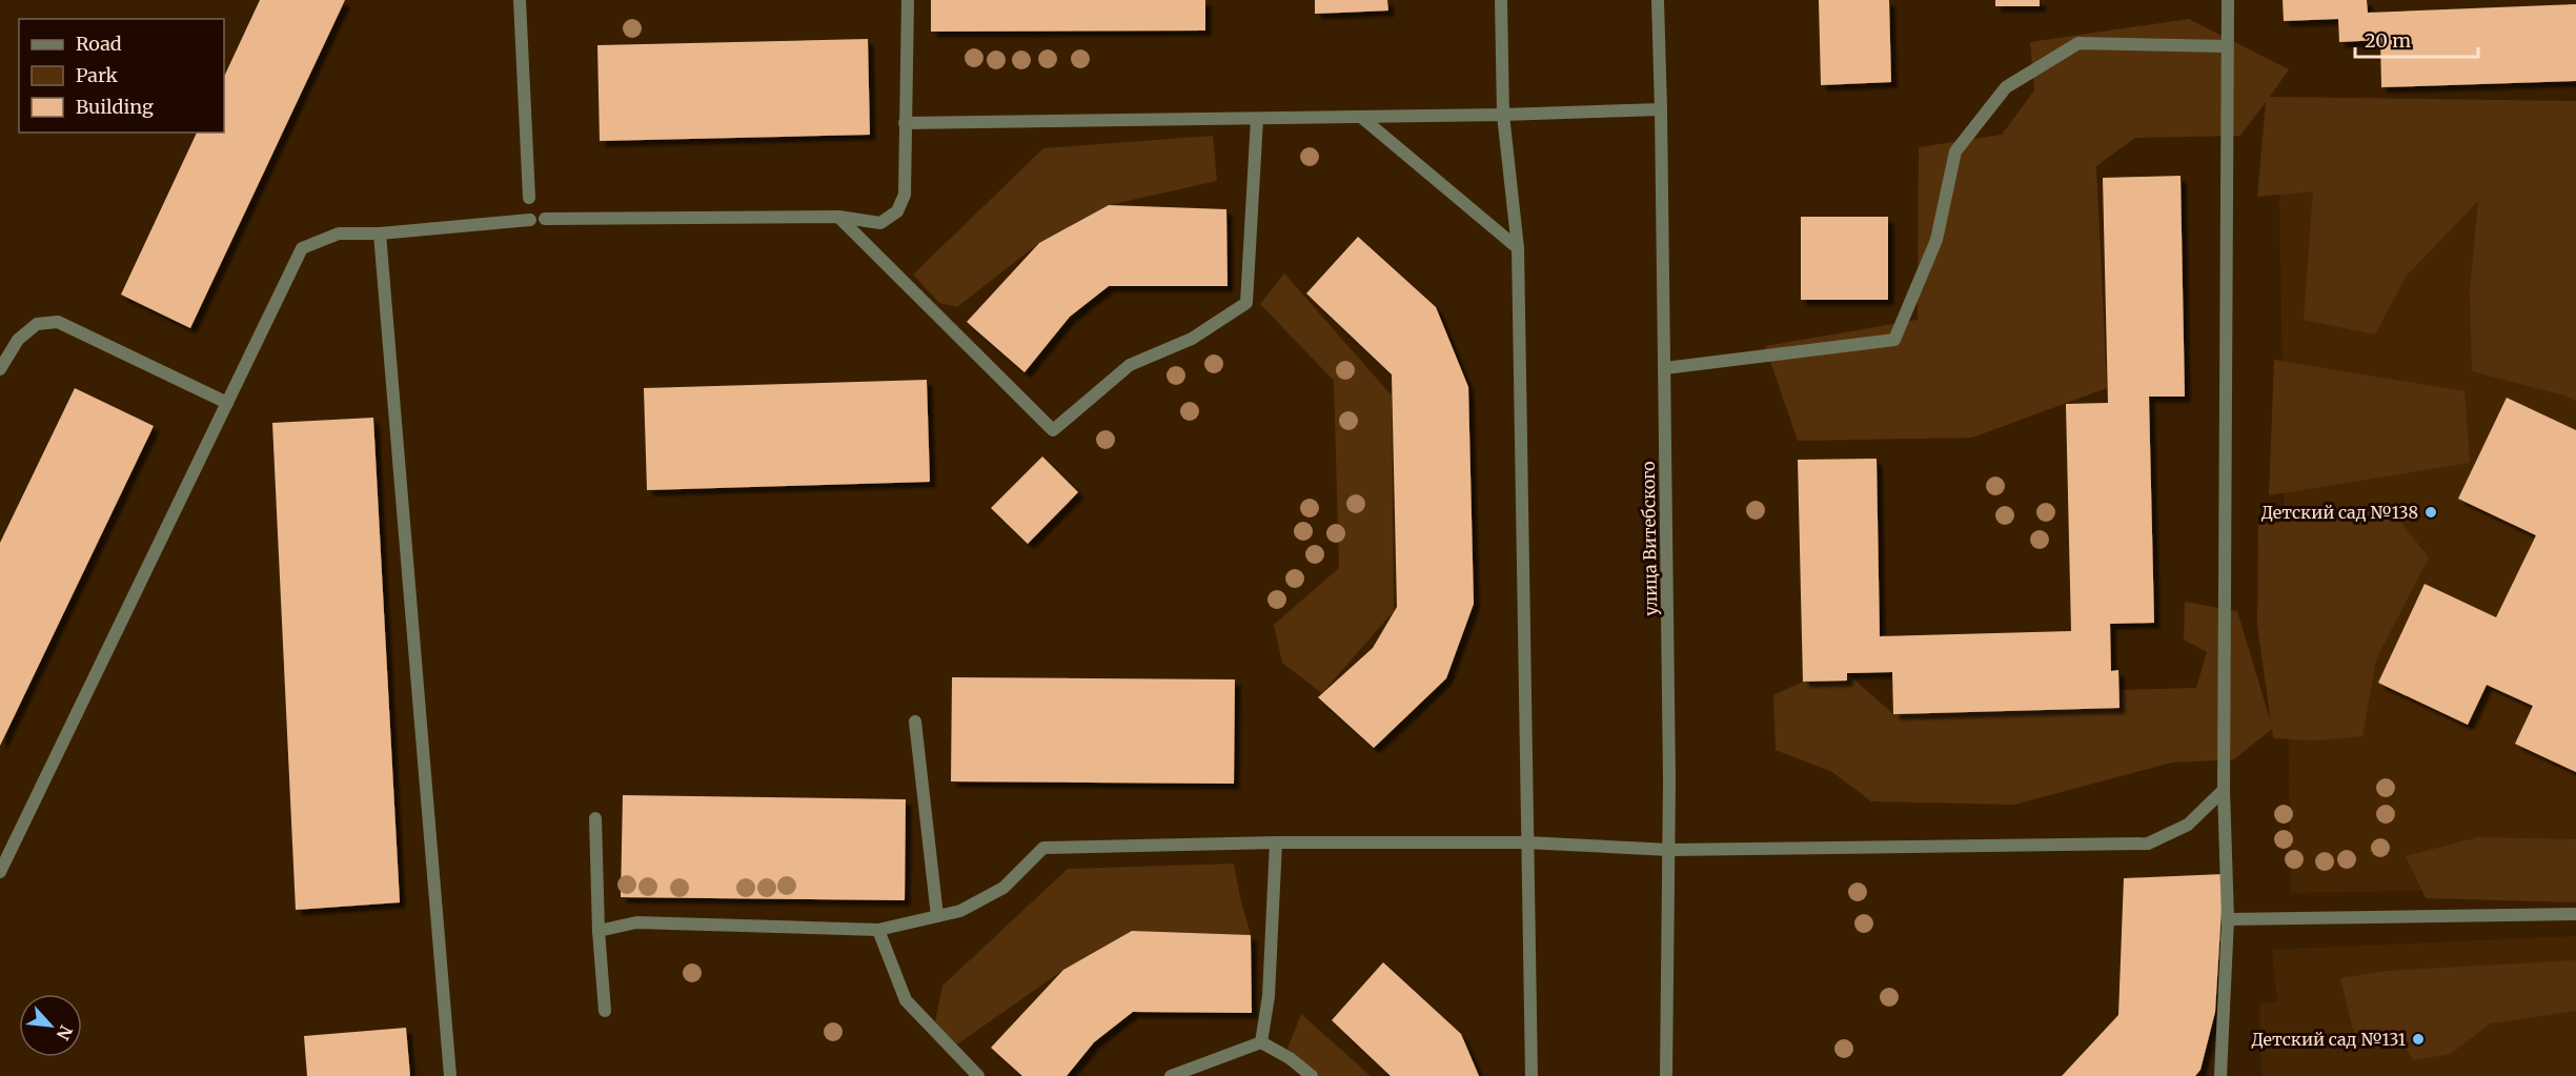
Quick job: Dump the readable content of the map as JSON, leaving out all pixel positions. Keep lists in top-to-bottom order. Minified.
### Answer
{"streets":{"street":["улица Витебского"]},"places":["Детский сад №138","Детский сад №131"],"legend":["Road","Park","Building"],"scale_bar":"20 m","north":"bottom right"}
